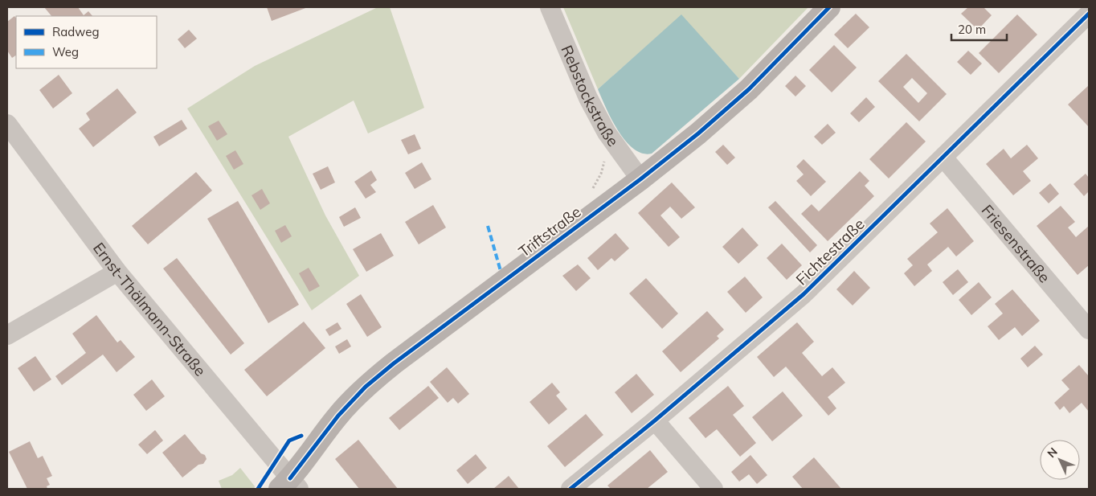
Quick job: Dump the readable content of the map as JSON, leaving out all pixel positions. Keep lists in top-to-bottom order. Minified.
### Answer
{"streets":{"main road":["Triftstraße"],"street":["Rebstockstraße","Friesenstraße","Fichtestraße","Ernst-Thälmann-Straße"]},"crossings":[["Rebstockstraße","Triftstraße"],["Triftstraße","Ernst-Thälmann-Straße"],["Friesenstraße","Fichtestraße"]],"legend":["Radweg","Weg"],"scale_bar":"20 m","north":"top left"}
